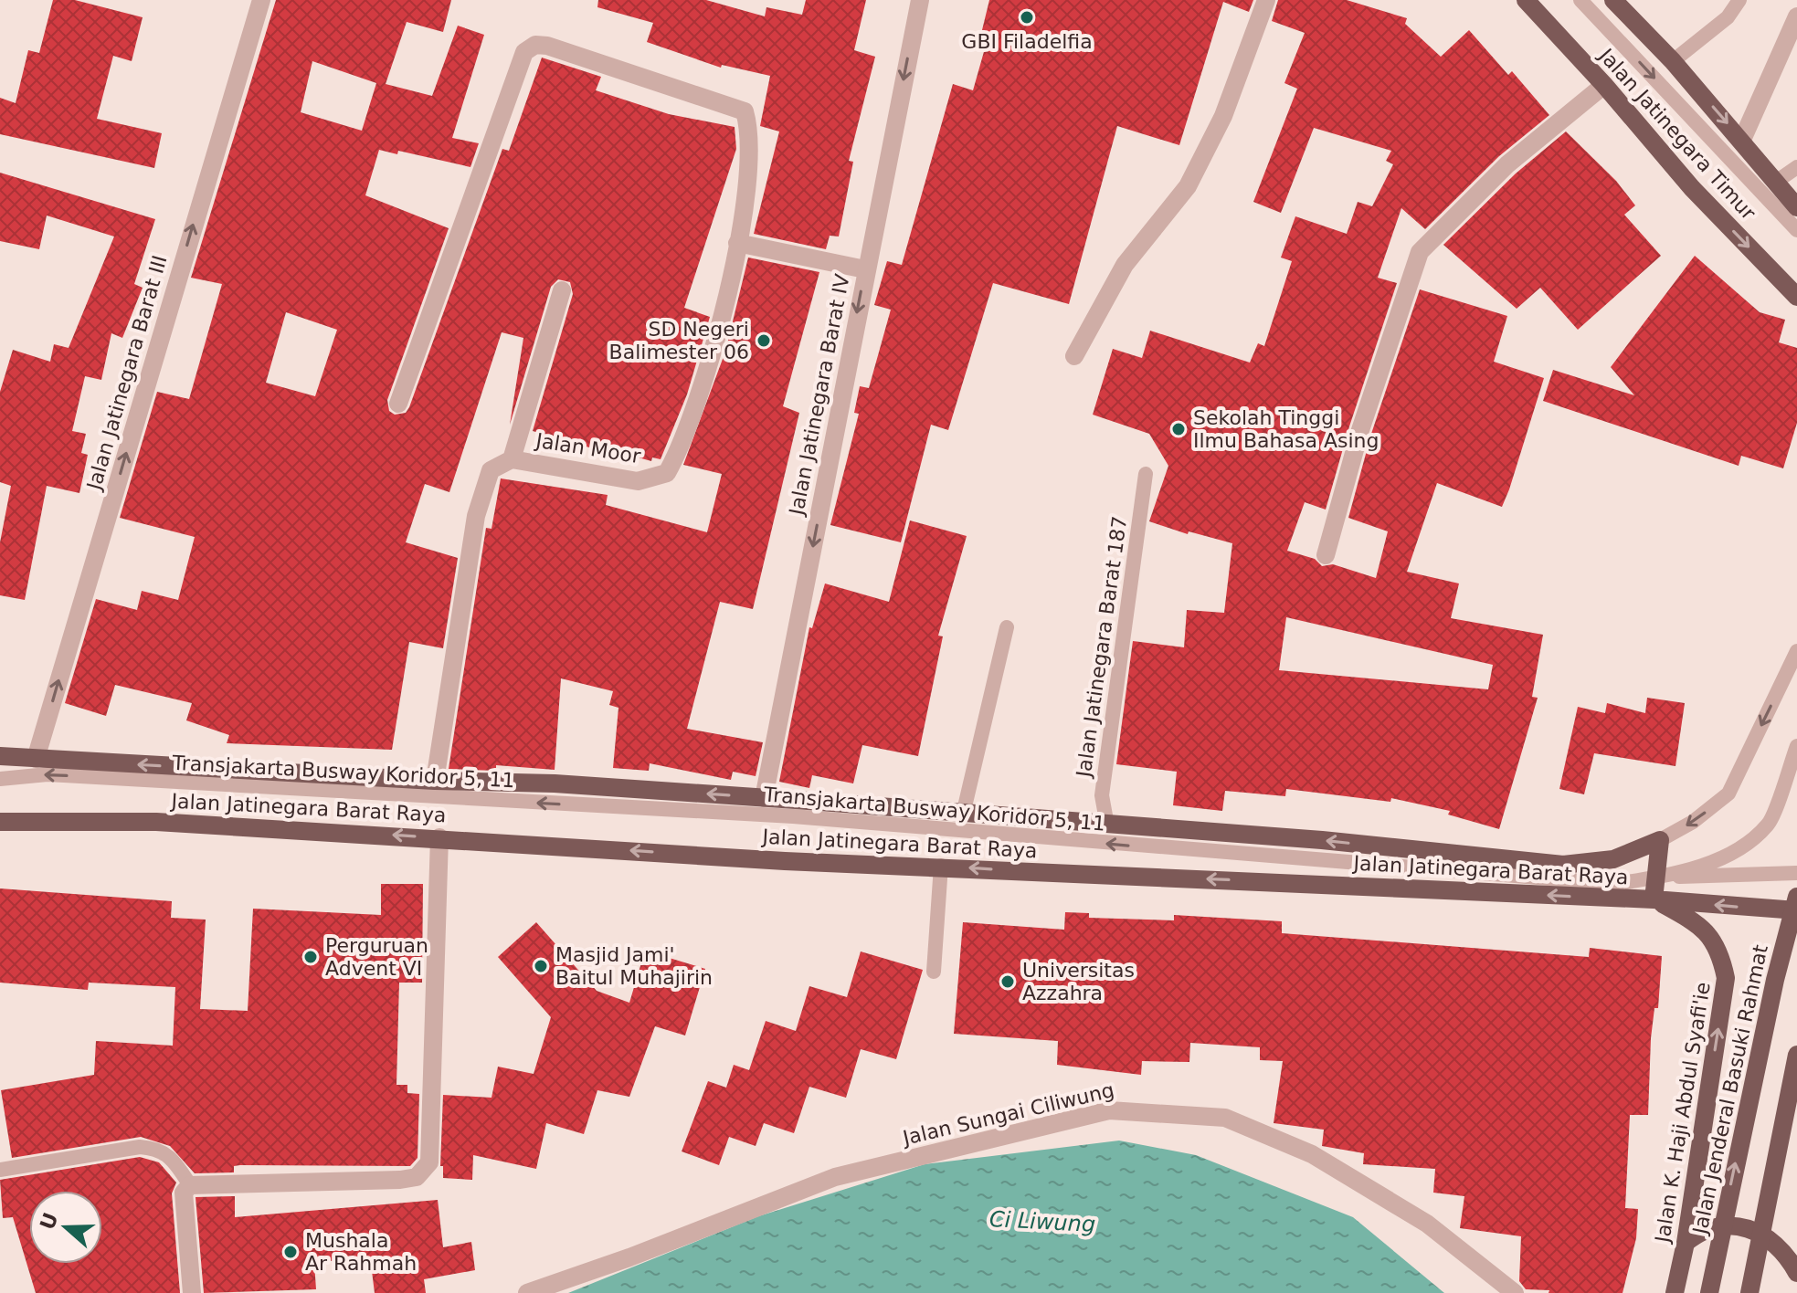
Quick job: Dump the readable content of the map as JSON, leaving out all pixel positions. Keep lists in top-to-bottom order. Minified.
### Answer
{"streets":{"main road":["Jalan Jatinegara Timur","Jalan Jatinegara Barat Raya","Jalan Jenderal Basuki Rahmat","Jalan K. Haji Abdul Syafi'ie"],"street":["Jalan Jatinegara Barat III","Jalan Jatinegara Barat IV","Jalan Moor","Jalan Sungai Ciliwung"],"lane":["Jalan Jatinegara Barat 187","Transjakarta Busway Koridor 5, 11"]},"crossings":[["Jalan Jatinegara Barat III","Jalan Jatinegara Barat Raya"],["Jalan Jatinegara Barat IV","Jalan Jatinegara Barat Raya"],["Jalan Moor","Jalan Jatinegara Barat Raya"],["Jalan Jatinegara Barat 187","Jalan Jatinegara Barat Raya"],["Jalan Jatinegara Barat Raya","Jalan K. Haji Abdul Syafi'ie"]],"one_way":["Jalan Jatinegara Timur","Jalan Jatinegara Barat III","Jalan Jatinegara Barat IV","Transjakarta Busway Koridor 5, 11","Jalan Jatinegara Barat Raya"],"water":["Ci Liwung"],"places":["GBI Filadelfia","SD Negeri Balimester 06","Sekolah Tinggi Ilmu Bahasa Asing","Perguruan Advent VI","Masjid Jami' Baitul Muhajirin","Universitas Azzahra","Mushala Ar Rahmah"],"north":"left"}
